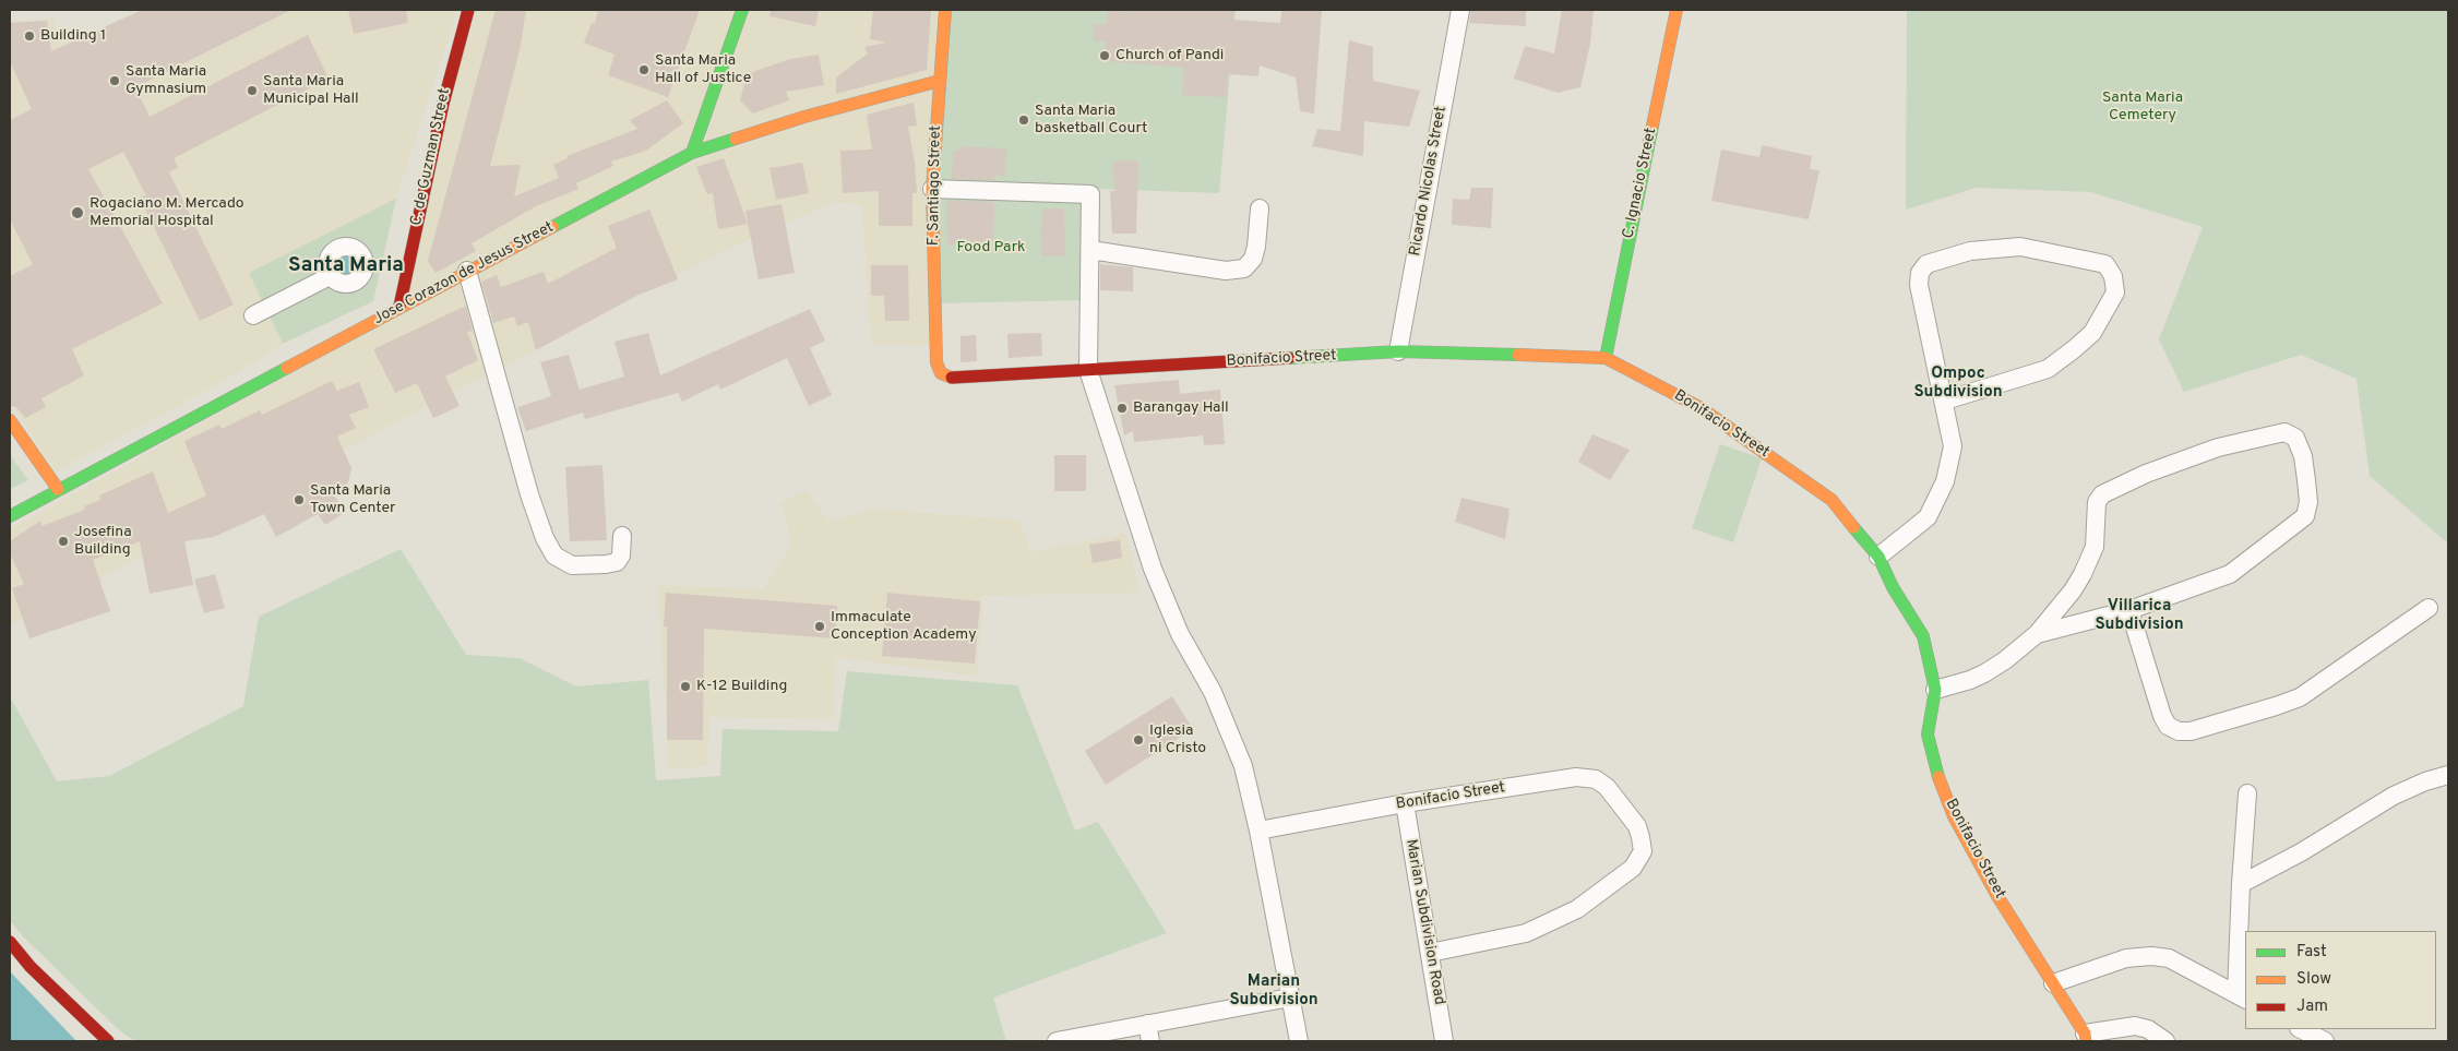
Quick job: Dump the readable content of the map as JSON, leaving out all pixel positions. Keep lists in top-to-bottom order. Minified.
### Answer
{"streets":{"street":["C. de Guzman Street","Ricardo Nicolas Street","C. Ignacio Street","F. Santiago Street","Jose Corazon de Jesus Street","Bonifacio Street","Marian Subdivision Road"]},"crossings":[["C. de Guzman Street","Jose Corazon de Jesus Street"],["Ricardo Nicolas Street","Bonifacio Street"],["C. Ignacio Street","Bonifacio Street"],["F. Santiago Street","Jose Corazon de Jesus Street"],["F. Santiago Street","Bonifacio Street"],["Bonifacio Street","Marian Subdivision Road"]],"districts":["Santa Maria","Ompoc Subdivision","Villarica Subdivision","Marian Subdivision"],"parks":["Santa Maria Cemetery","Food Park"],"places":["Building 1","Church of Pandi","Santa Maria Hall of Justice","Santa Maria Gymnasium","Santa Maria Municipal Hall","Santa Maria basketball Court","Rogaciano M. Mercado Memorial Hospital","Barangay Hall","Santa Maria Town Center","Josefina Building","Immaculate Conception Academy","K-12 Building","Iglesia ni Cristo"],"legend":["Fast","Slow","Jam"]}
